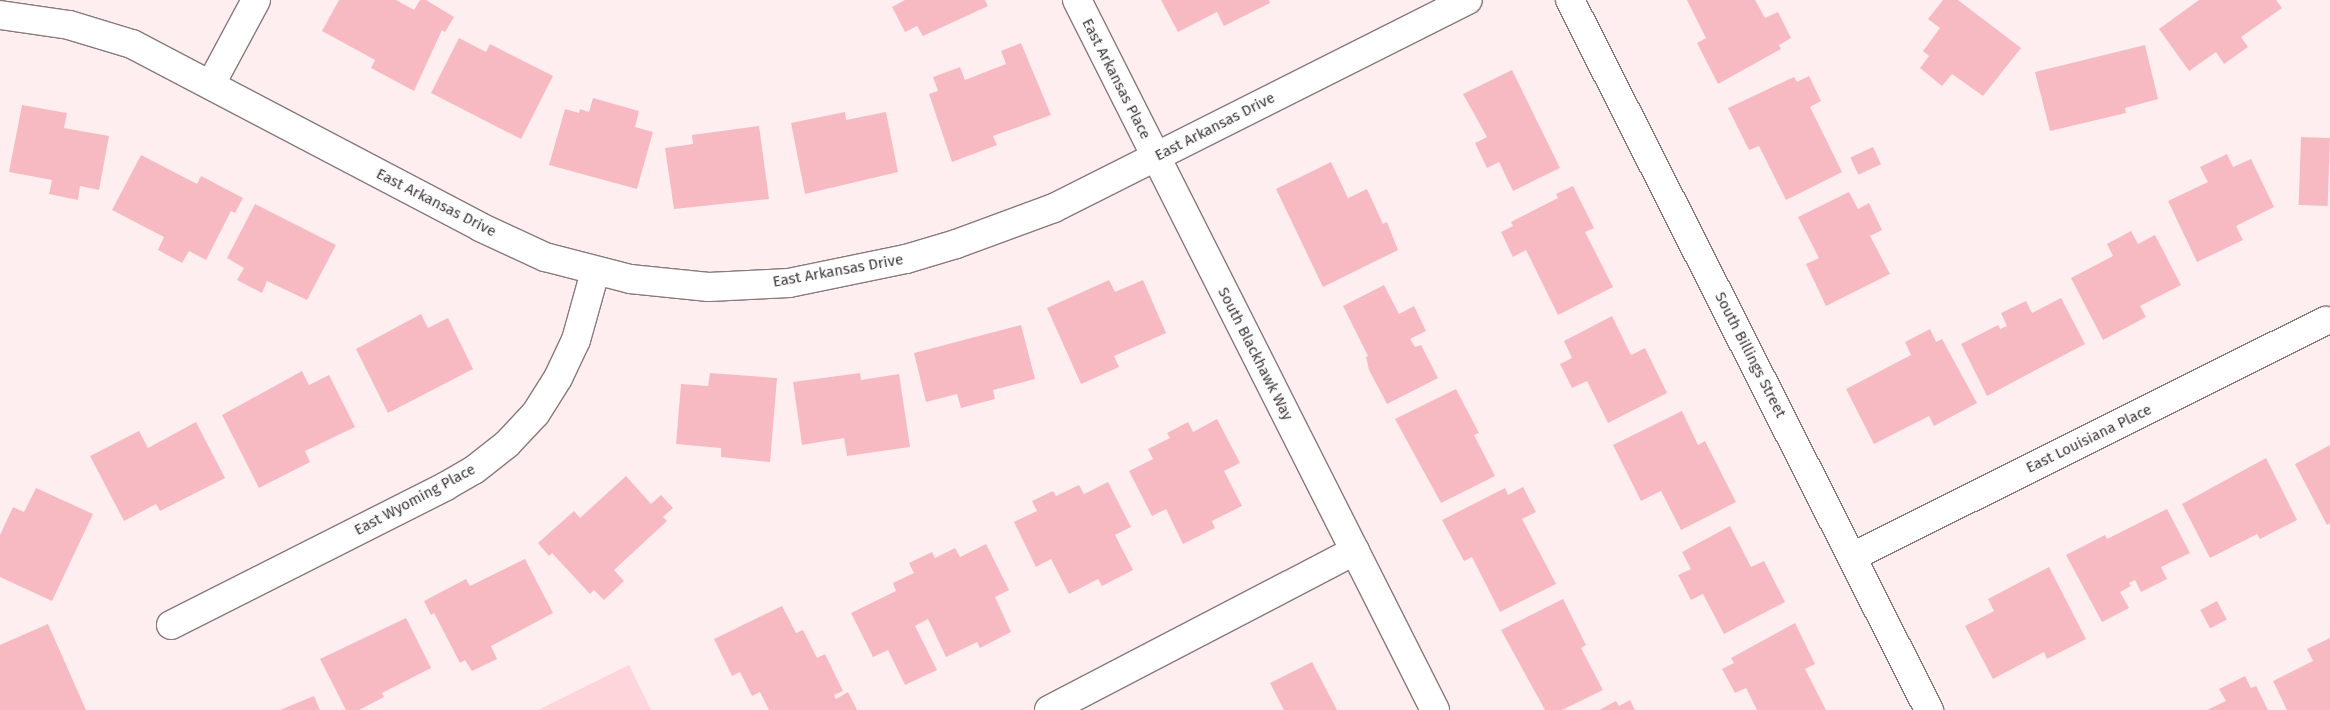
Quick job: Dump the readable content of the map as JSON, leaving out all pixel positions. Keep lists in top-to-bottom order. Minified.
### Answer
{"streets":{"street":["East Arkansas Place","East Arkansas Drive","South Blackhawk Way","South Billings Street","East Louisiana Place","East Wyoming Place"]},"crossings":[["East Arkansas Place","East Arkansas Drive"],["East Arkansas Place","South Blackhawk Way"],["East Arkansas Drive","South Blackhawk Way"],["East Arkansas Drive","East Wyoming Place"],["South Billings Street","East Louisiana Place"]]}
